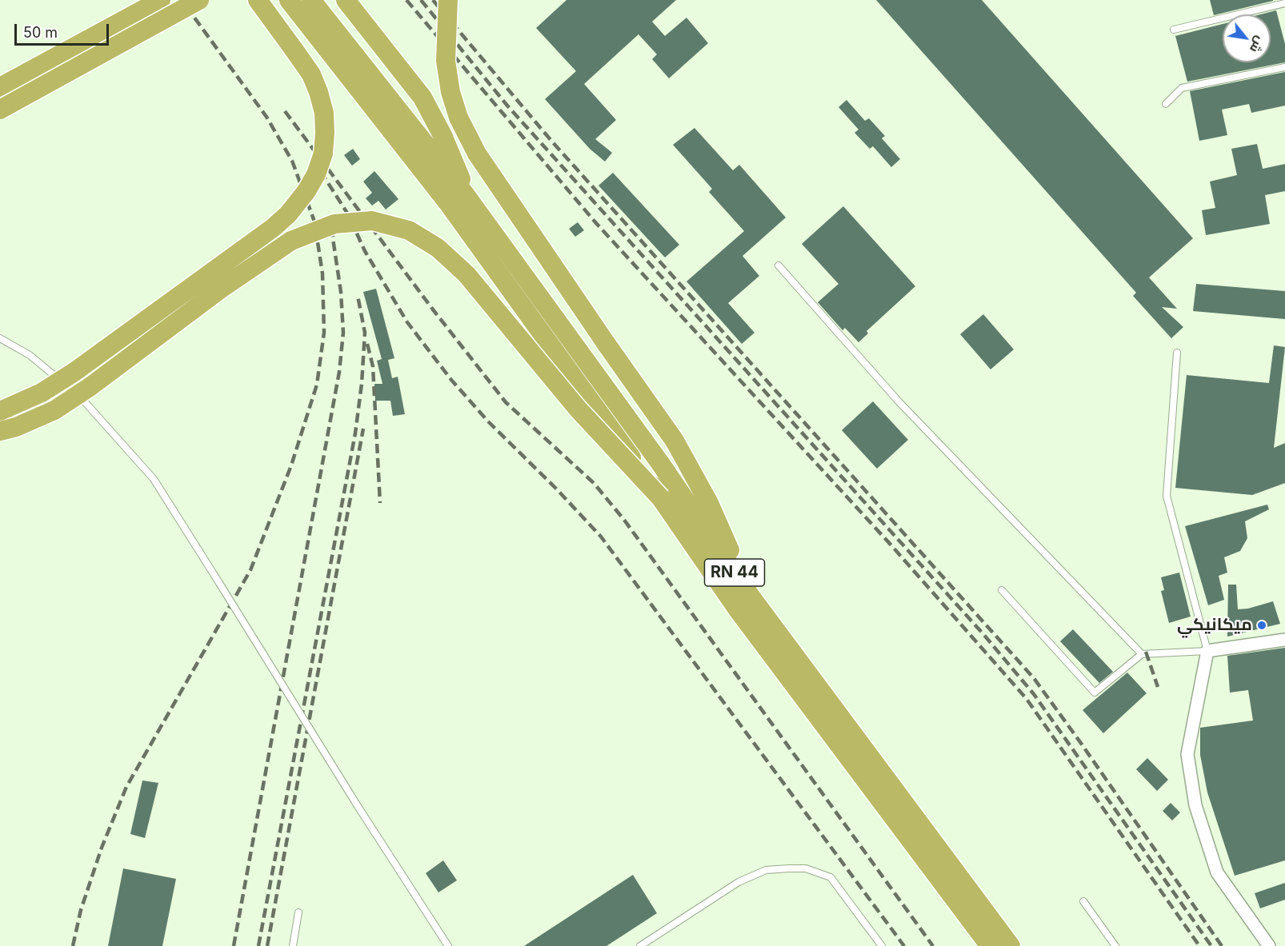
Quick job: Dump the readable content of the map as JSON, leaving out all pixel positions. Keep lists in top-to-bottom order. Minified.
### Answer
{"streets":{"highway":["RN 44"]},"places":["ميكانيكي"],"scale_bar":"50 m","north":"bottom right"}
